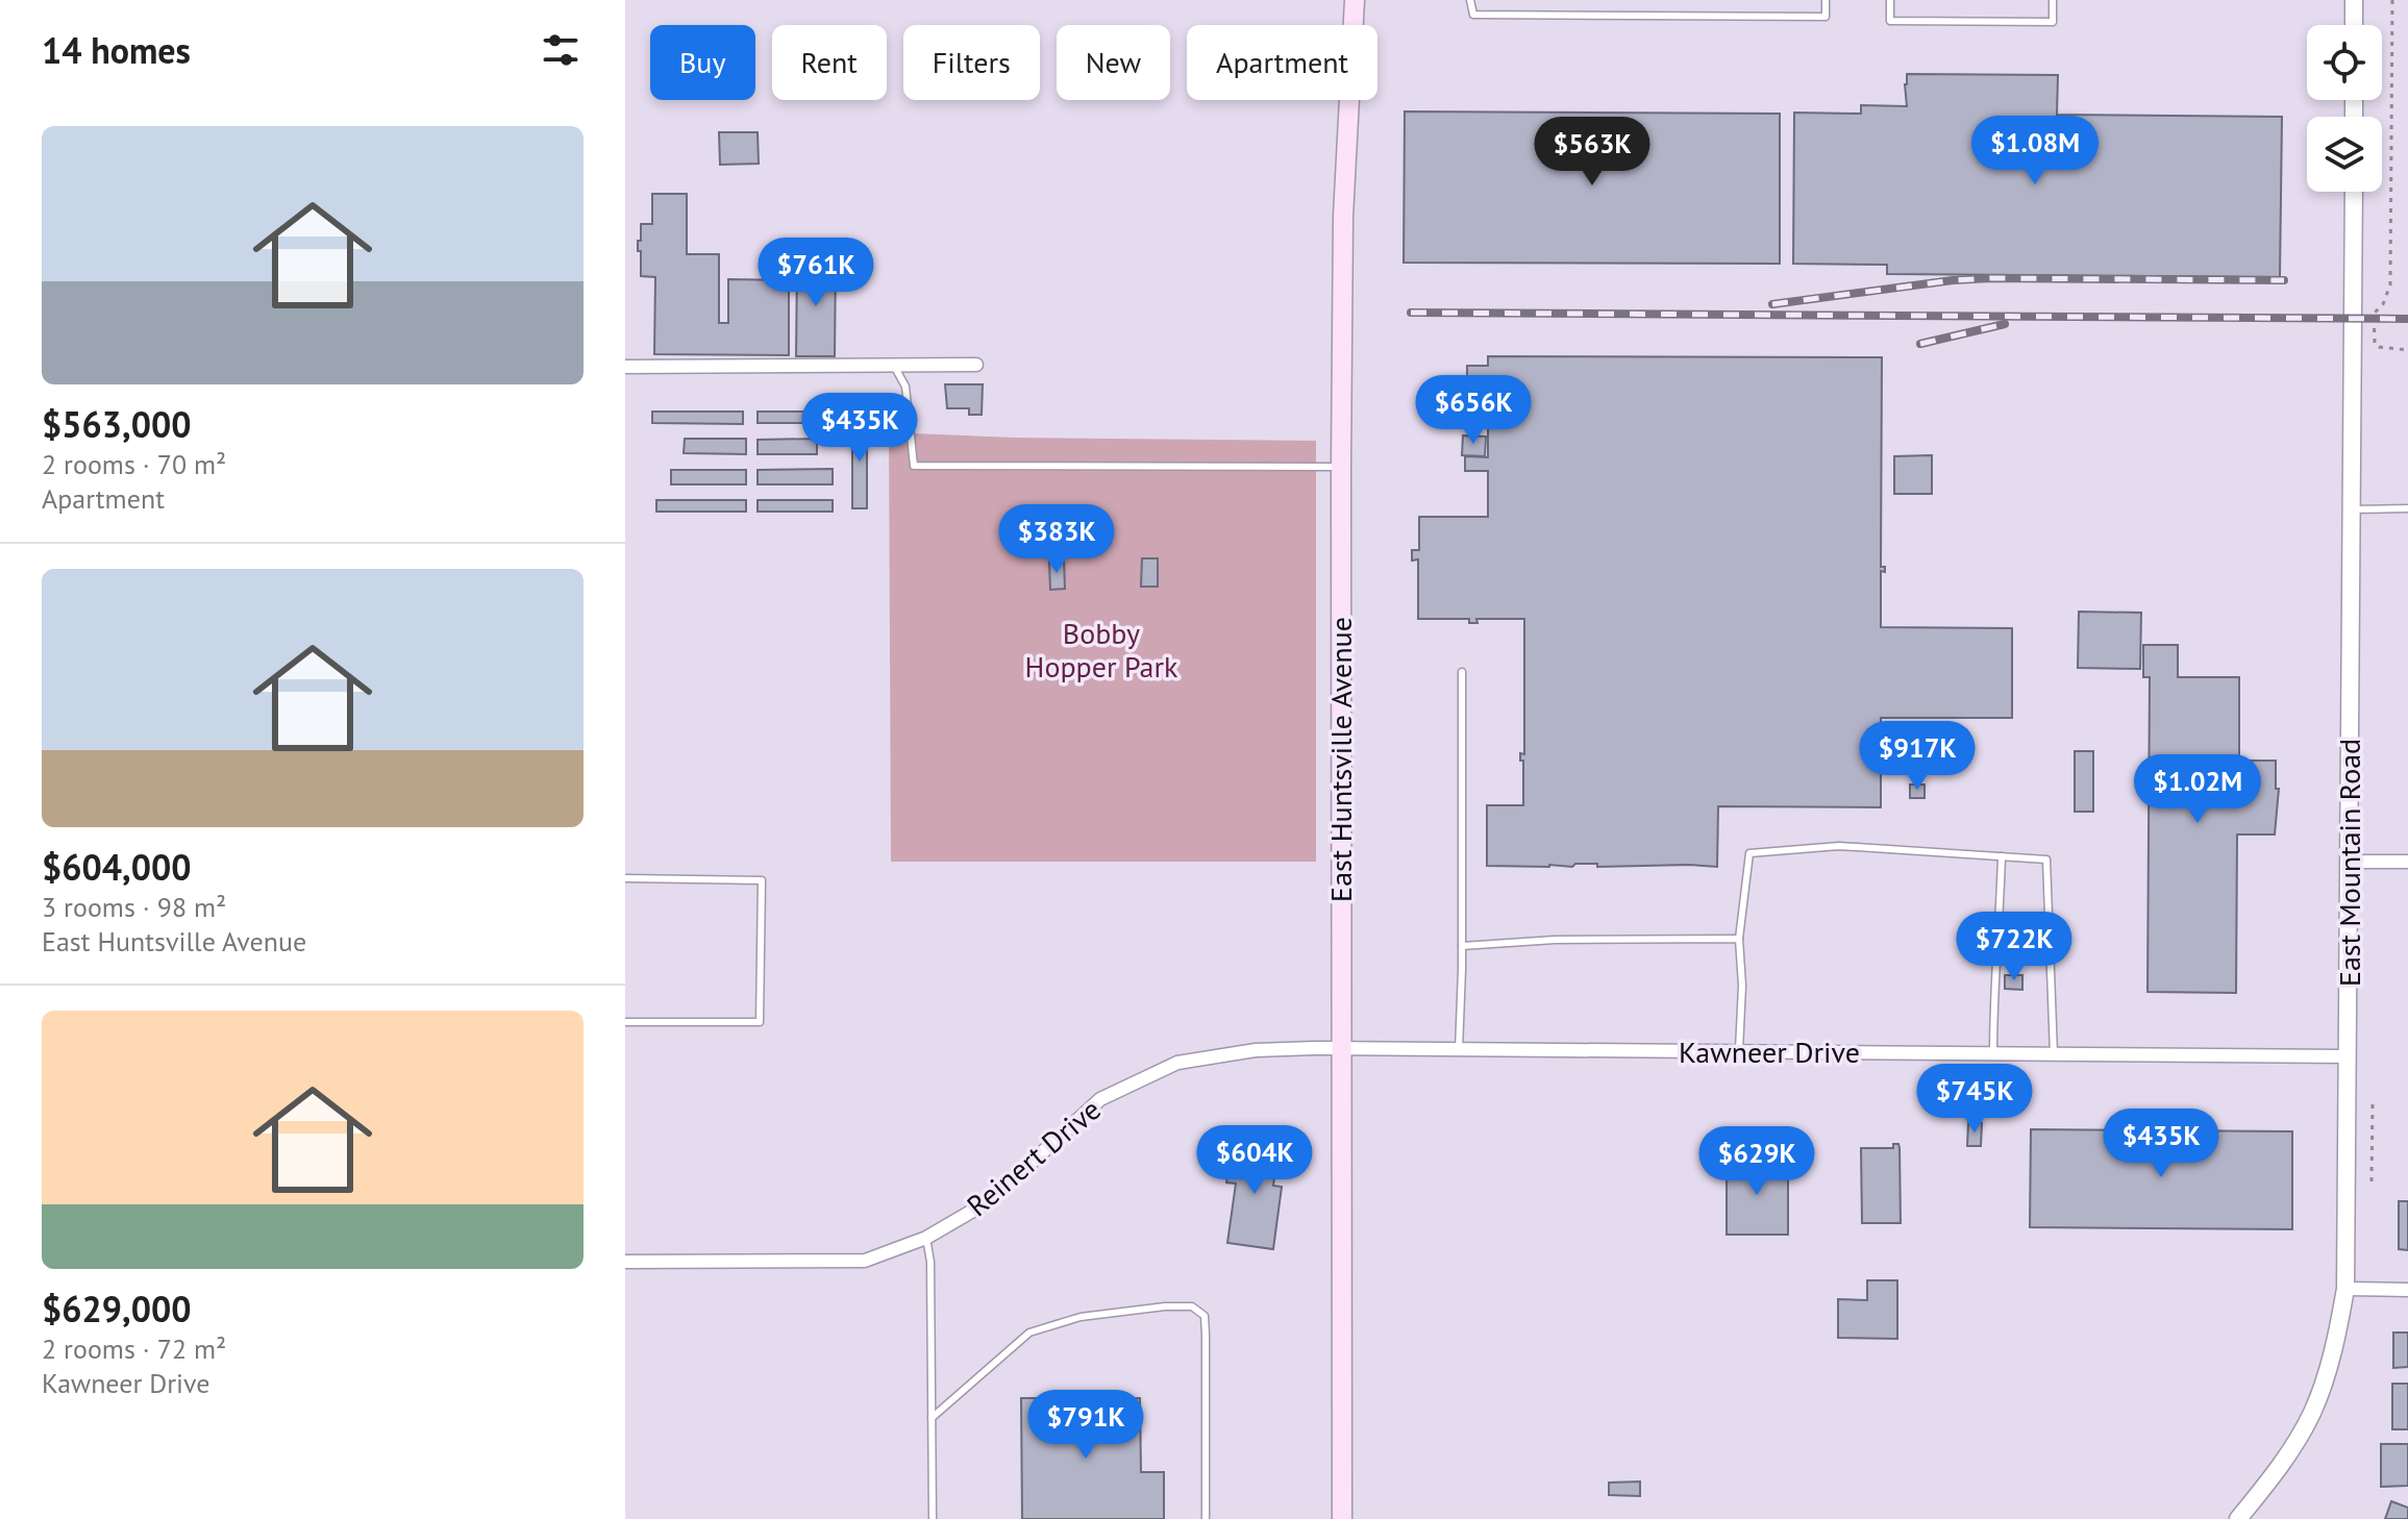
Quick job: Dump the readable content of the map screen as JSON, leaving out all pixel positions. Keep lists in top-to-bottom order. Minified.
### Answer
{"streets":{"main road":["East Huntsville Avenue"],"street":["East Mountain Road","Kawneer Drive","Reinert Drive"]},"crossings":[["East Huntsville Avenue","Kawneer Drive"],["East Huntsville Avenue","Reinert Drive"],["East Mountain Road","Kawneer Drive"],["Kawneer Drive","Reinert Drive"]],"parks":["Bobby Hopper Park"],"page":{"heading":"14 homes","chip":["Buy","Rent","Filters","New","Apartment"],"list":[{"name":"$563,000","note":"2 rooms · 70 m² · Apartment"},{"name":"$604,000","note":"3 rooms · 98 m² · East Huntsville Avenue"},{"name":"$629,000","note":"2 rooms · 72 m² · Kawneer Drive"}],"price":["$1.08M","$563K","$761K","$656K","$435K","$383K","$917K","$1.02M","$722K","$745K","$435K","$604K","$629K","$791K"]}}
